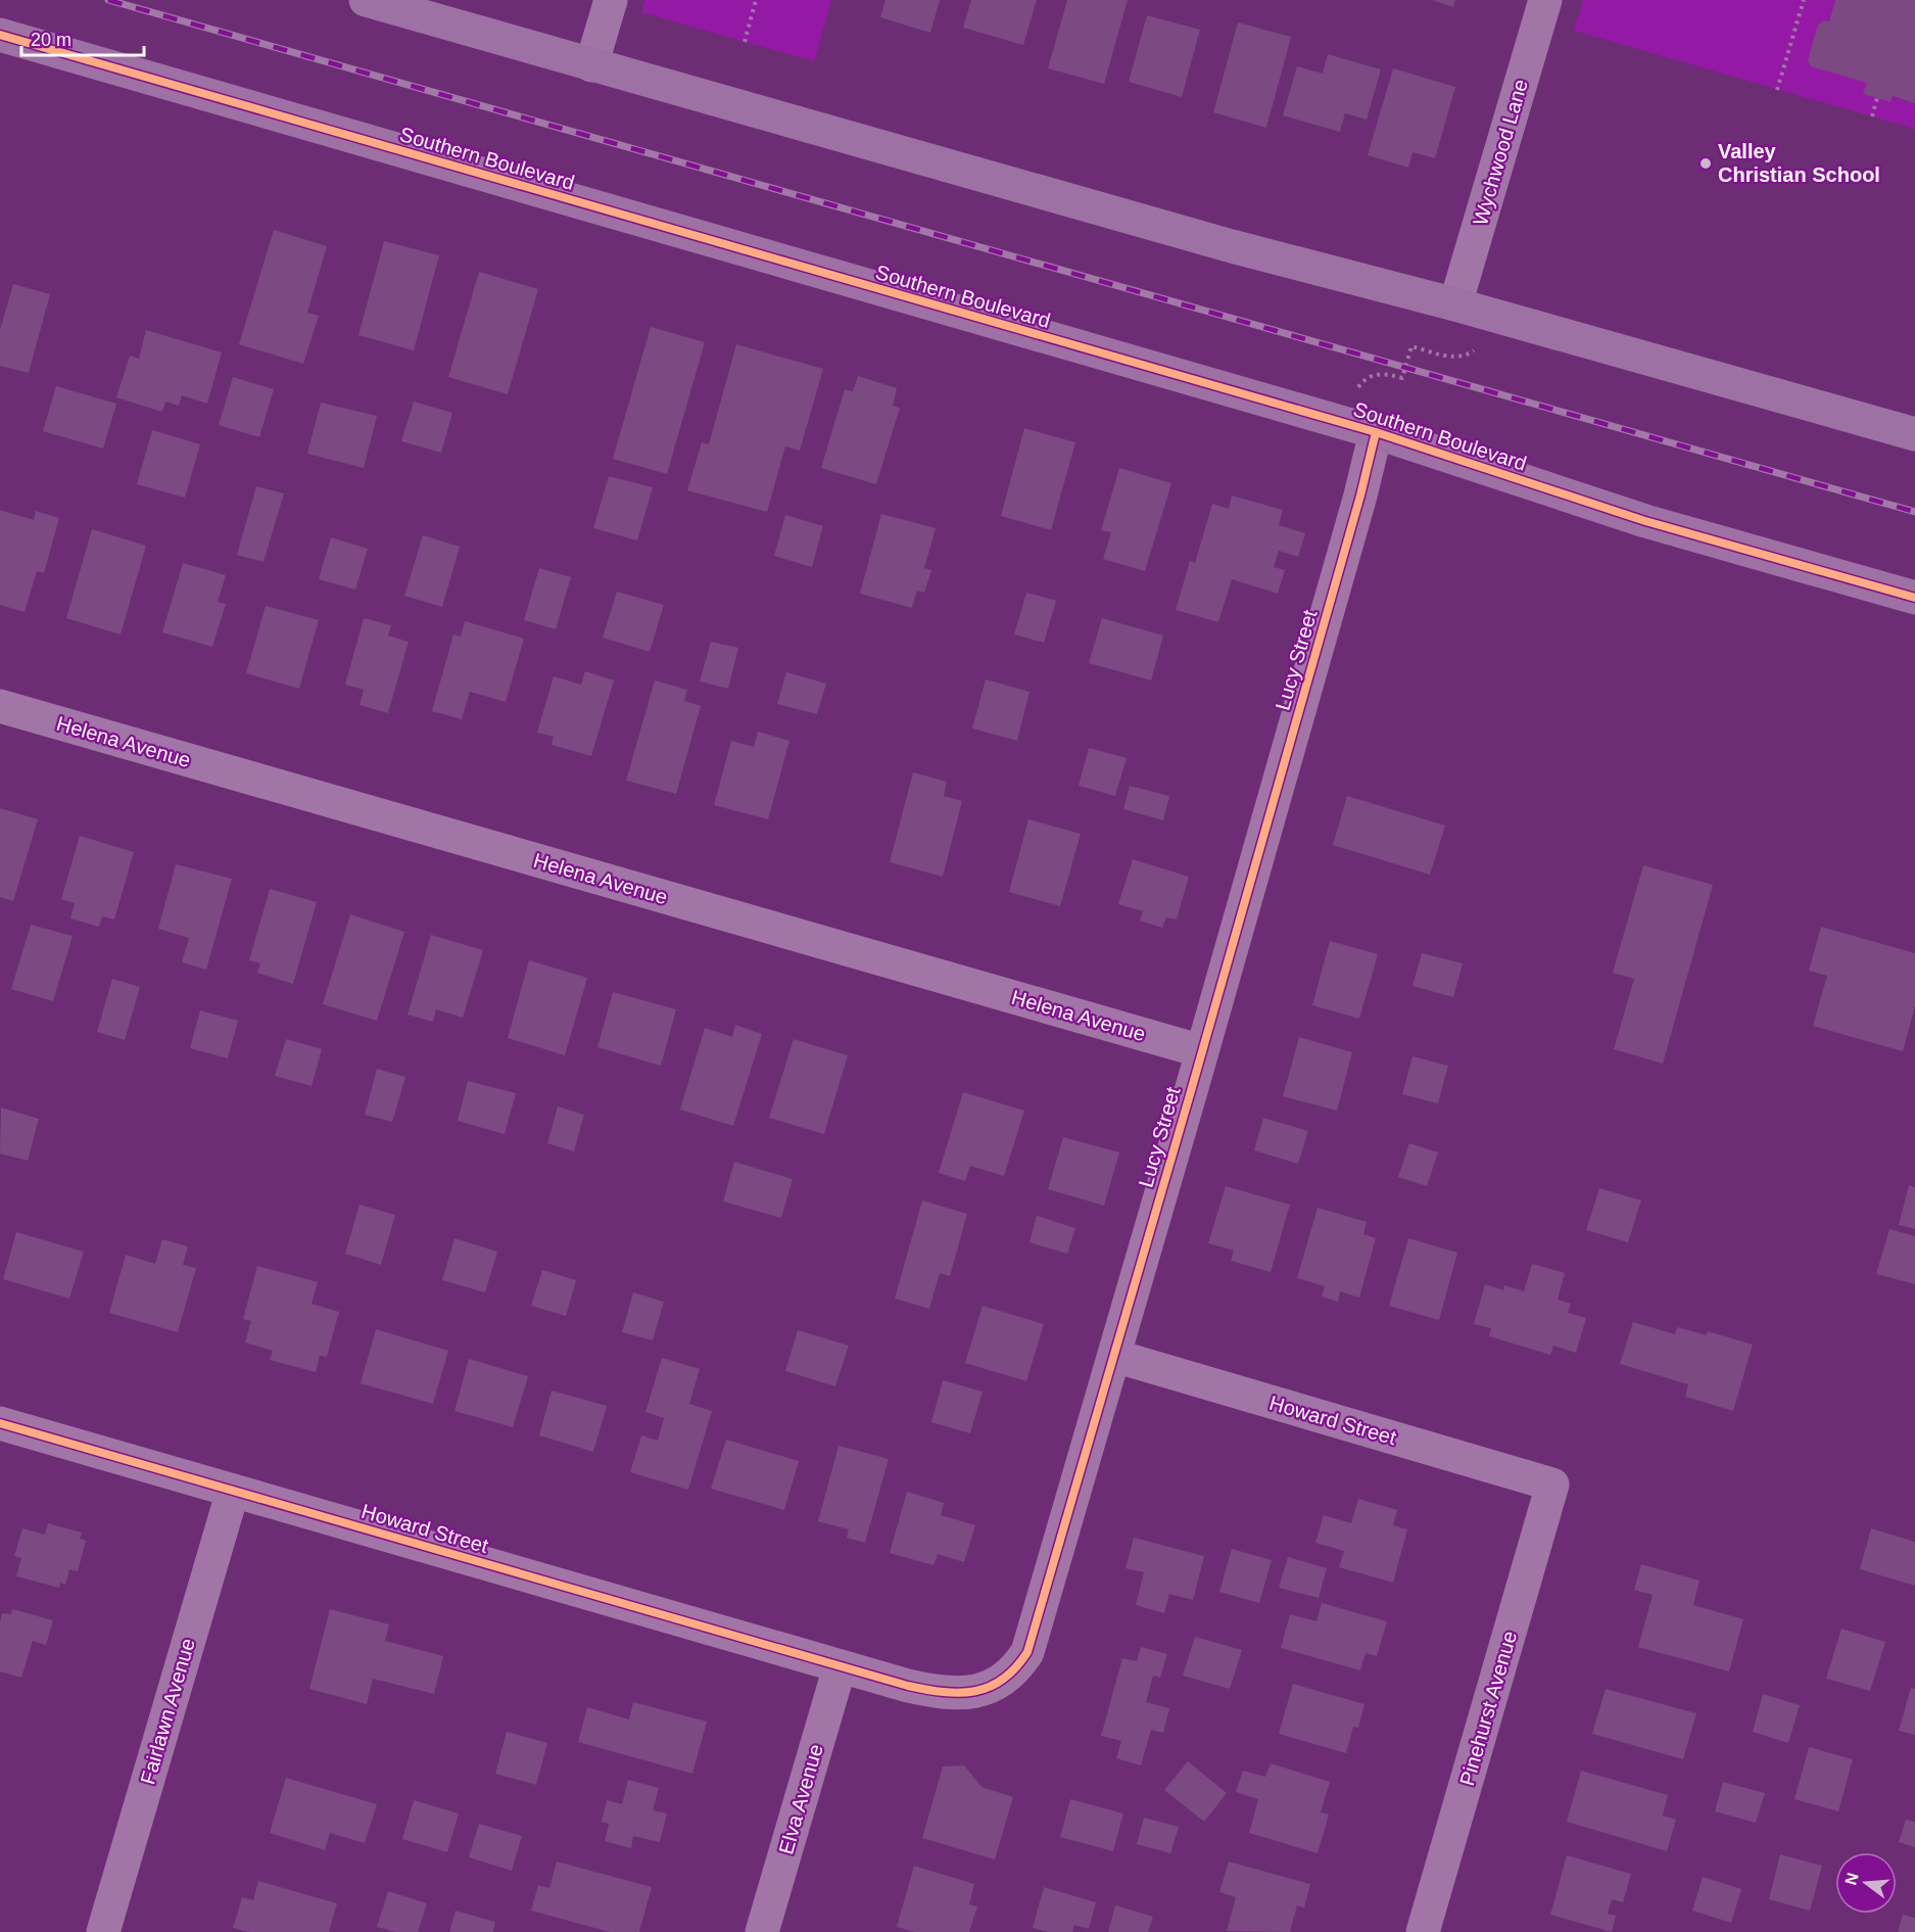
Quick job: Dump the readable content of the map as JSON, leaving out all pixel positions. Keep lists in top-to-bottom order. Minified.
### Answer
{"streets":{"street":["Wychwood Lane","Southern Boulevard","Lucy Street","Helena Avenue","Howard Street","Pinehurst Avenue","Fairlawn Avenue","Elva Avenue"]},"crossings":[["Southern Boulevard","Lucy Street"],["Lucy Street","Helena Avenue"],["Lucy Street","Howard Street"],["Lucy Street","Elva Avenue"],["Howard Street","Pinehurst Avenue"],["Howard Street","Fairlawn Avenue"],["Howard Street","Elva Avenue"]],"places":["Valley Christian School"],"scale_bar":"20 m","north":"left"}
